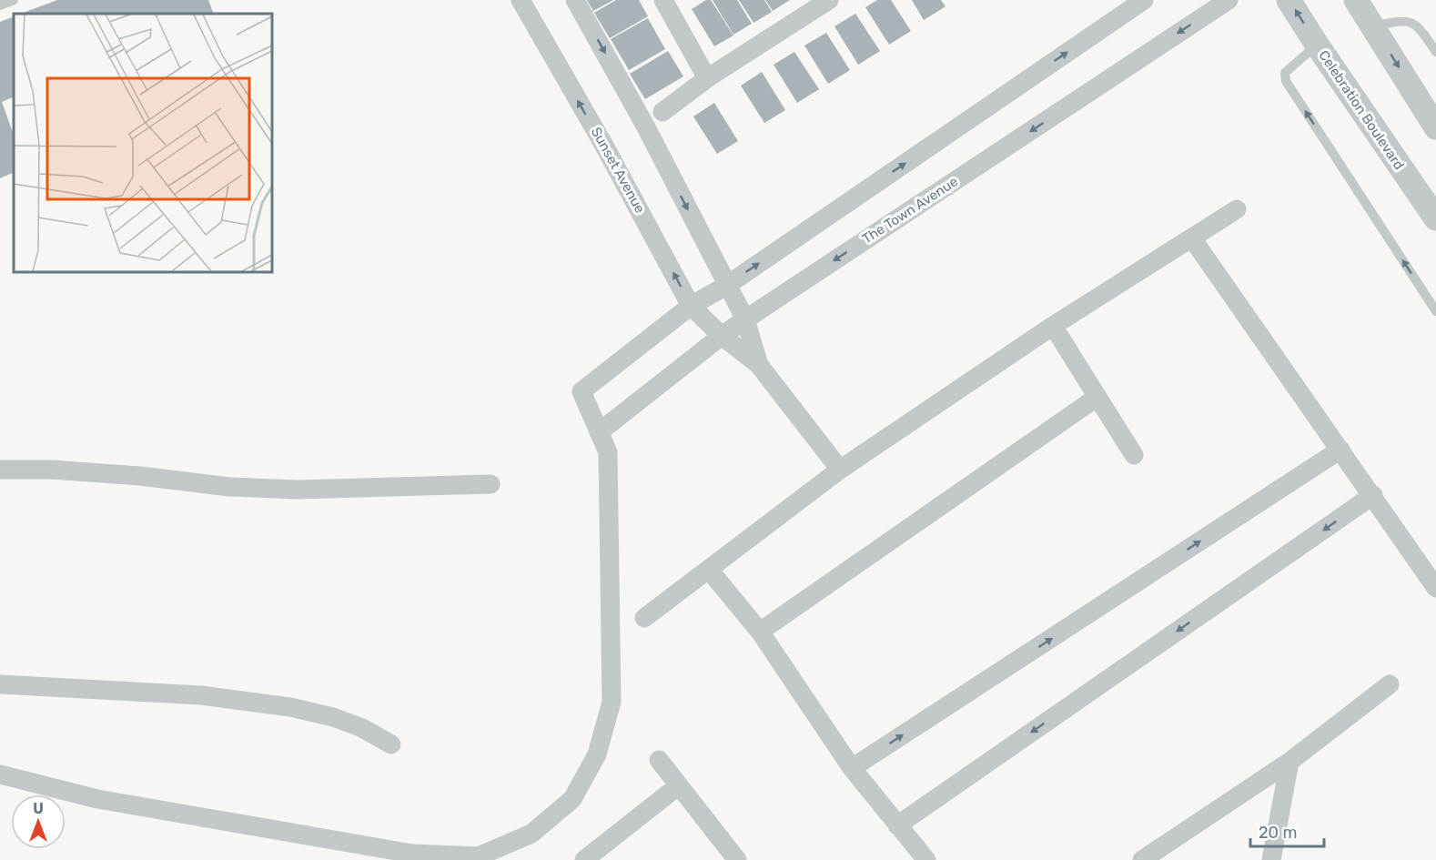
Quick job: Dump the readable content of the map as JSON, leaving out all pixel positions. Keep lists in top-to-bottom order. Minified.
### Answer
{"streets":{"street":["Celebration Boulevard","Sunset Avenue","The Town Avenue"]},"crossings":[["Sunset Avenue","The Town Avenue"]],"scale_bar":"20 m","north":"top"}
